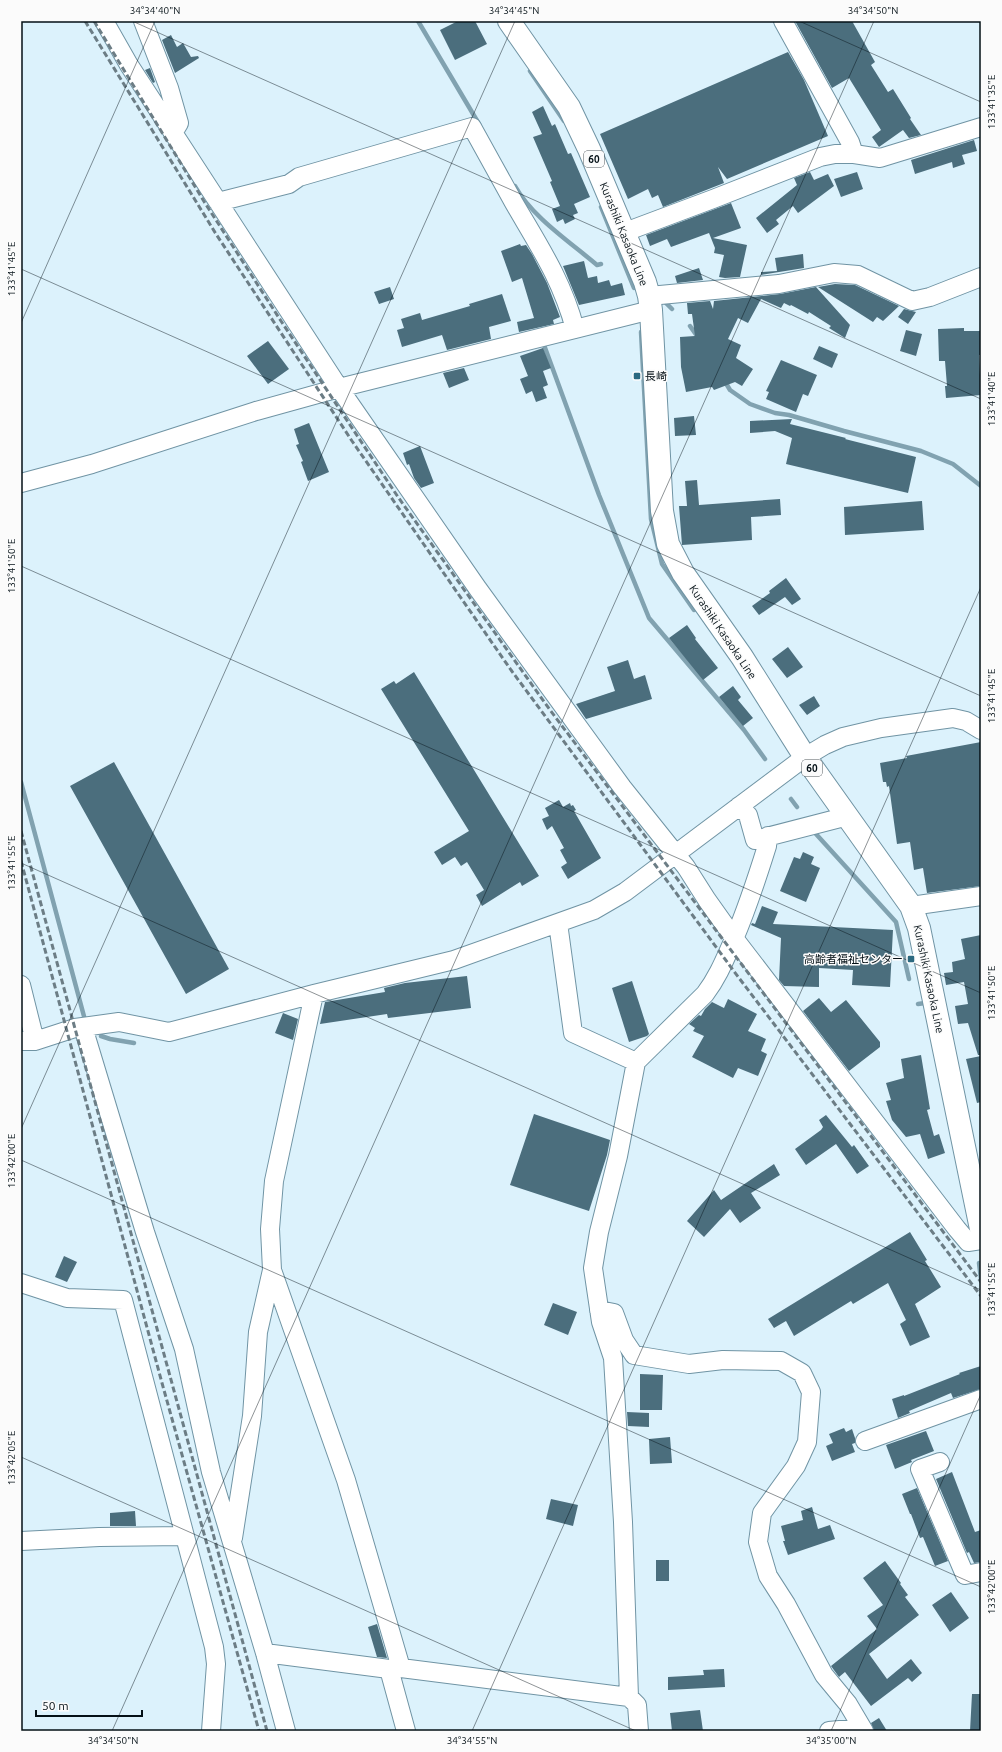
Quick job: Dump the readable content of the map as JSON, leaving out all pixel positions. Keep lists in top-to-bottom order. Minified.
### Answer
{"streets":{"main road":["60","Kurashiki Kasaoka Line"]},"places":{"transit":["長崎","高齢者福祉センター"]},"scale_bar":"50 m","coordinates":["34°34'40\"N","34°34'45\"N","34°34'50\"N","133°41'35\"E","133°41'45\"E","133°41'40\"E","133°41'50\"E","133°41'55\"E","133°42'00\"E","133°42'05\"E","34°34'55\"N","34°35'00\"N"]}
